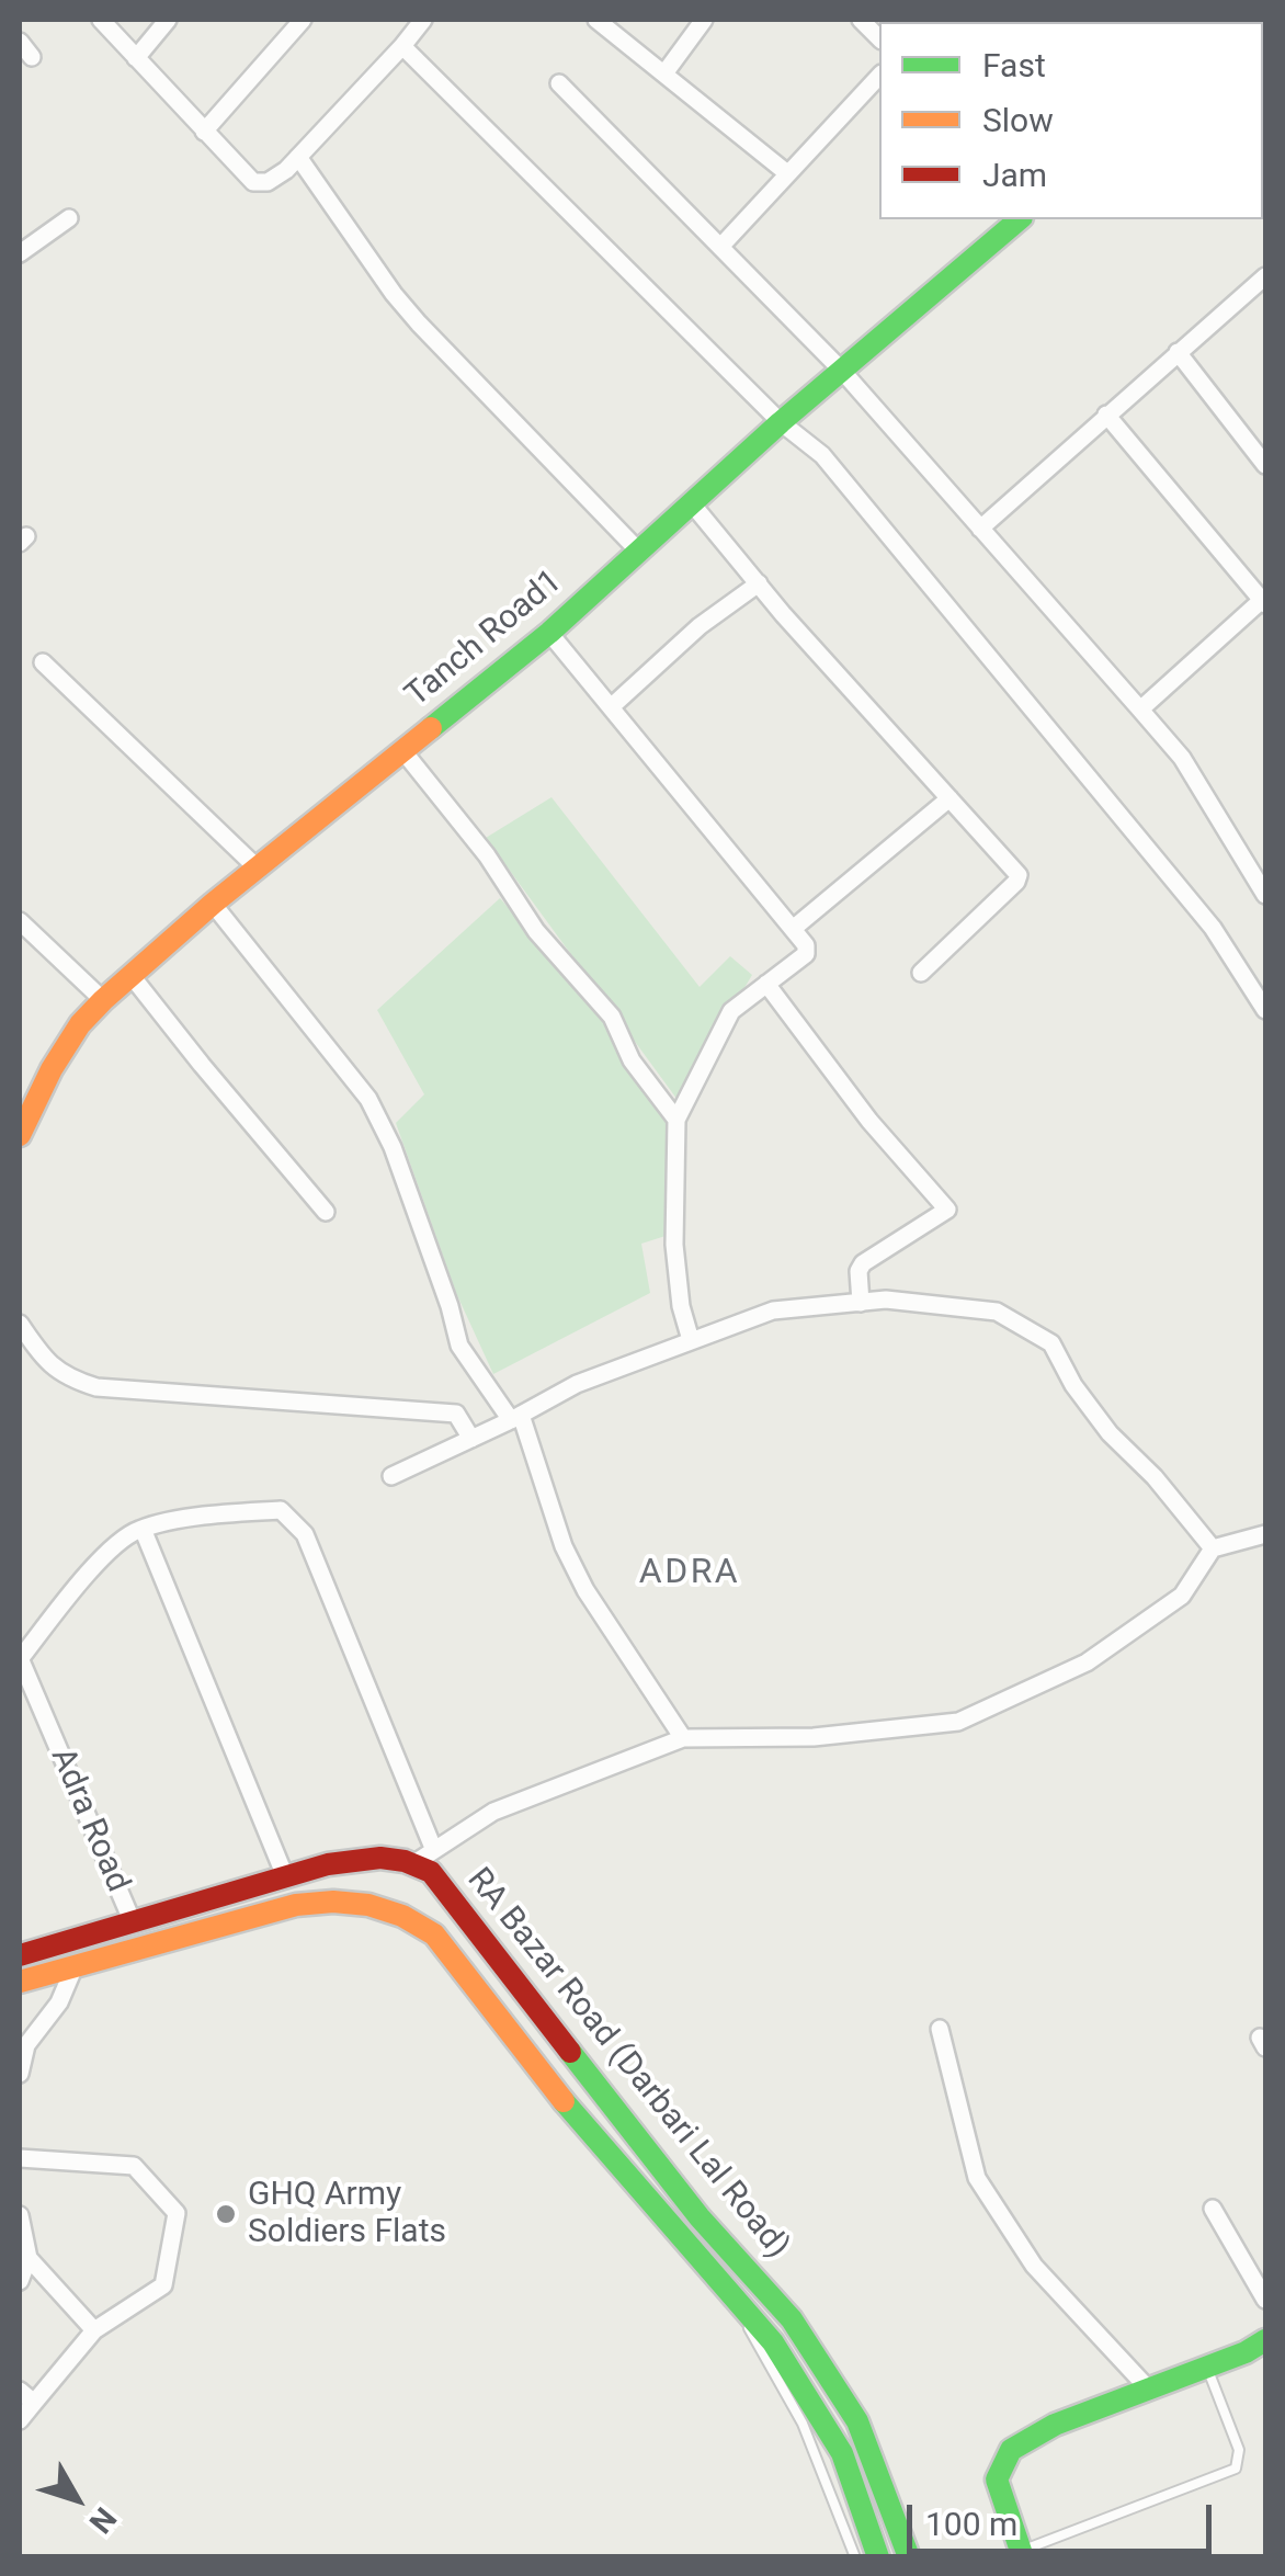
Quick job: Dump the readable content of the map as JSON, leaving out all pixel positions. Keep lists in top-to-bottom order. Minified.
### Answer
{"streets":{"main road":["Tanch Road1","RA Bazar Road (Darbari Lal Road)"],"street":["Adra Road"]},"districts":["ADRA"],"places":["GHQ Army Soldiers Flats"],"legend":["Fast","Slow","Jam"],"scale_bar":"100 m","north":"bottom right"}
